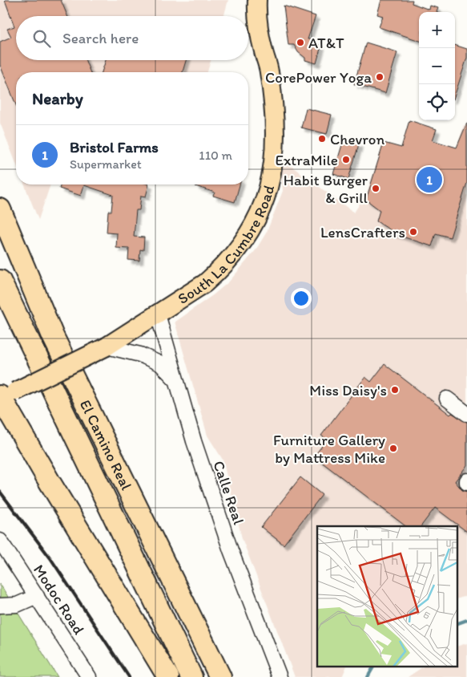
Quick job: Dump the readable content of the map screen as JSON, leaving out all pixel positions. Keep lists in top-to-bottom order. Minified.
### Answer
{"streets":{"highway":["El Camino Real"],"main road":["South La Cumbre Road"],"street":["Calle Real","Modoc Road"]},"crossings":[["South La Cumbre Road","Calle Real"]],"places":["AT&T","CorePower Yoga","Chevron","ExtraMile","Habit Burger & Grill","LensCrafters","Miss Daisy's","Furniture Gallery by Mattress Mike"],"page":{"map_buttons":["+","−"],"search":"Search here","heading":"Nearby","list":[{"mark":"1","name":"Bristol Farms","note":"Supermarket","value":"110 m"}],"pins":"1"}}
